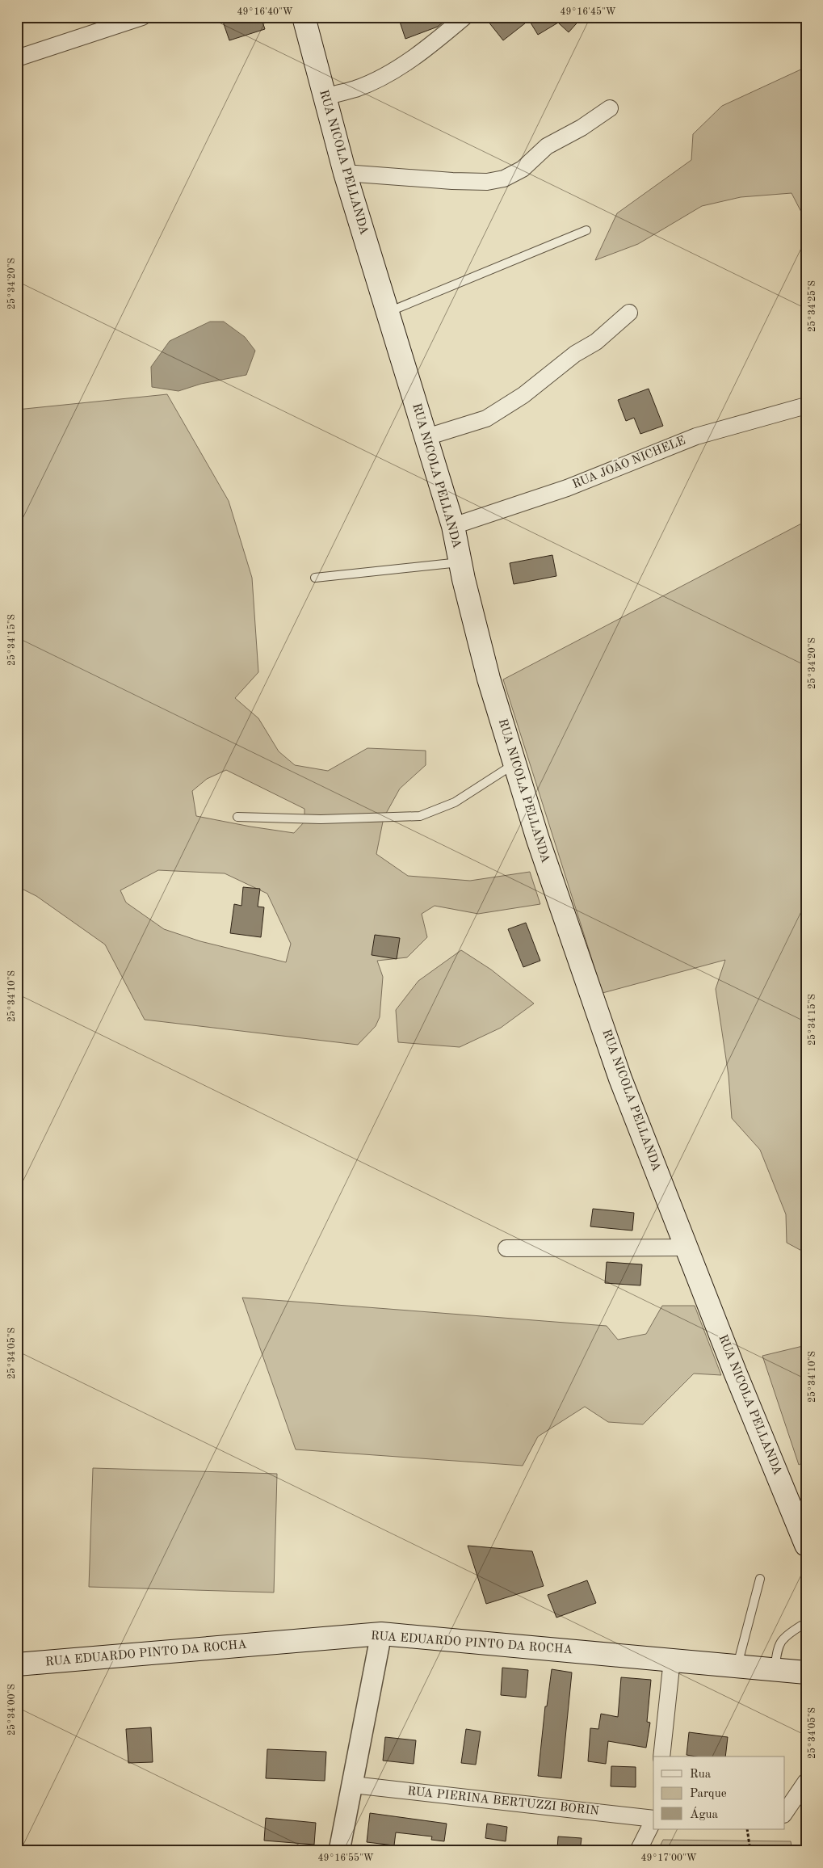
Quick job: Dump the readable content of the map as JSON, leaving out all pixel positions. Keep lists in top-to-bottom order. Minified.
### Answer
{"streets":{"main road":["RUA NICOLA PELLANDA","RUA EDUARDO PINTO DA ROCHA"],"street":["RUA JOÃO NICHELE","RUA PIERINA BERTUZZI BORIN"]},"crossings":[["RUA NICOLA PELLANDA","RUA JOÃO NICHELE"]],"legend":["Rua","Parque","Água"],"coordinates":["49°16'40\"W","49°16'45\"W","25°34'20\"S","25°34'25\"S","25°34'15\"S","25°34'10\"S","25°34'05\"S","25°34'00\"S","49°16'55\"W","49°17'00\"W"]}
